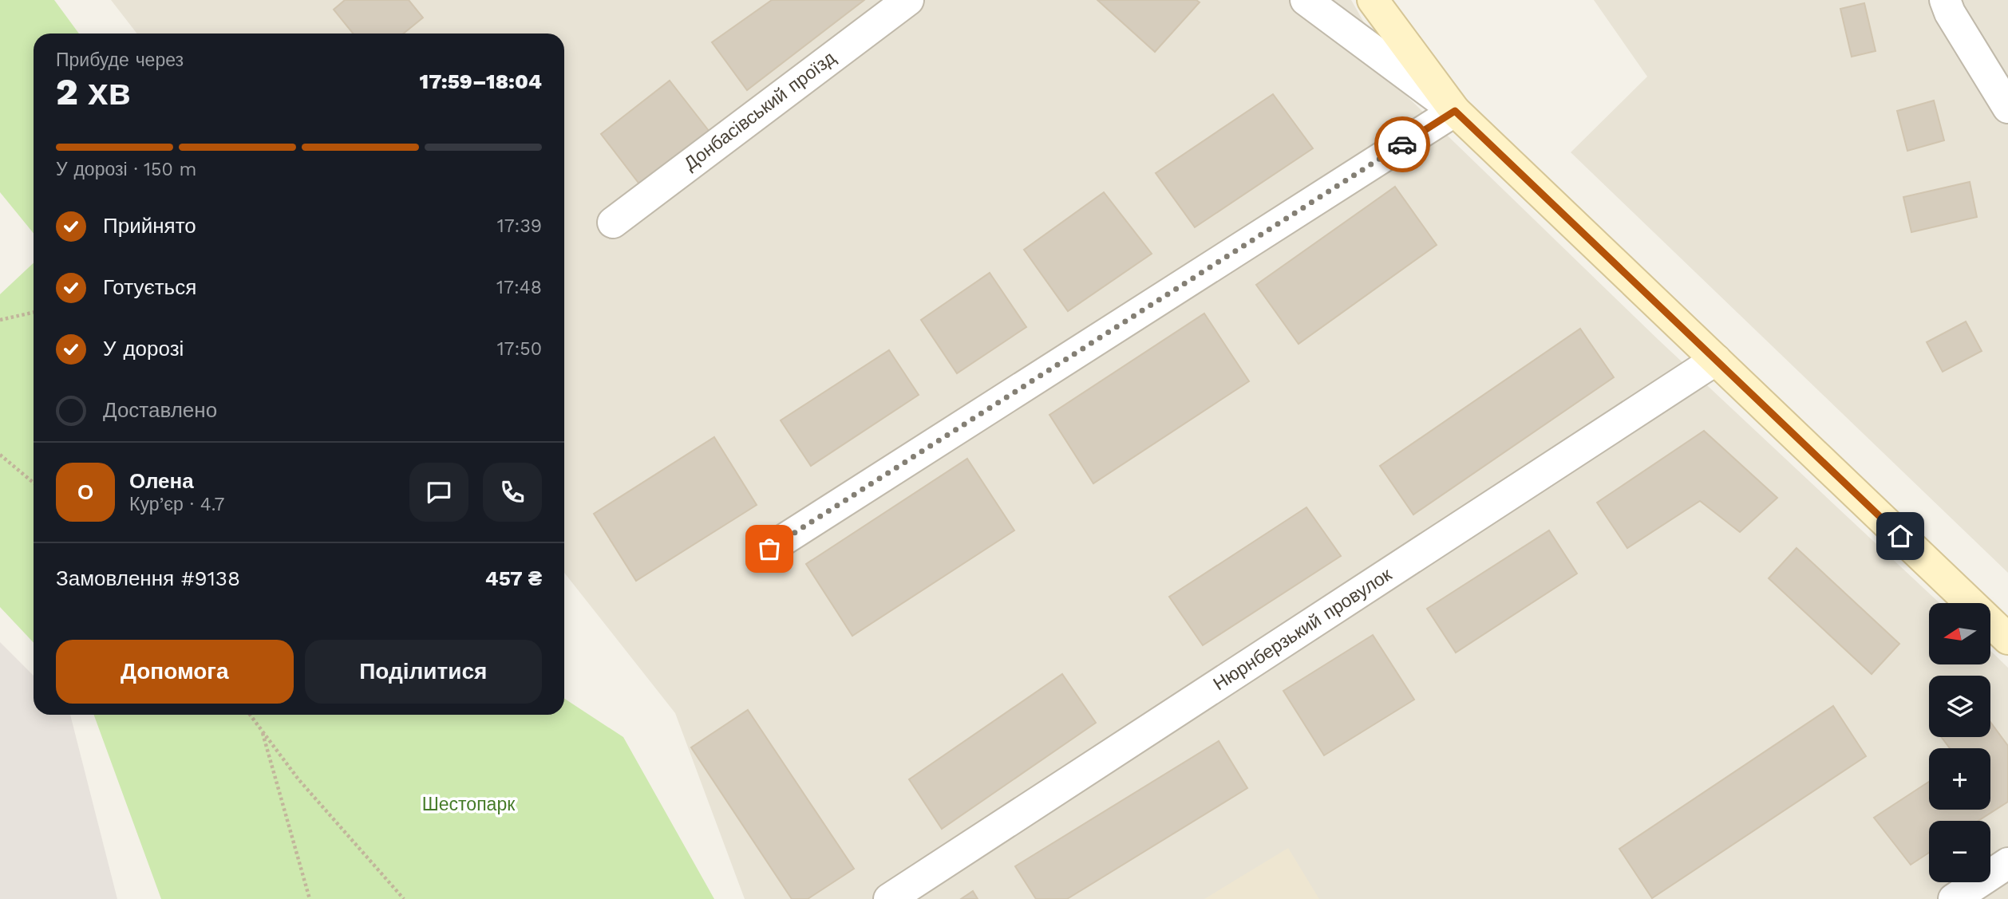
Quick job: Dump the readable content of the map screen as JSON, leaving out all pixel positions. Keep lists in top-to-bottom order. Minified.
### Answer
{"streets":{"street":["Донбасівський проїзд","Нюрнберзький провулок"]},"parks":["Шестопарк"],"north":"left","page":{"heading":["2 хв","Прибуде через","17:59–18:04"],"panel":["Олена","Кур’єр · 4.7","Замовлення #9138","457 ₴"],"bar":"У дорозі · 150 m","list":[["Прийнято","17:39"],["Готується","17:48"],["У дорозі","17:50"],"Доставлено"],"round":"О","map_buttons":["+","−"],"buttons":["Допомога","Поділитися"]}}
